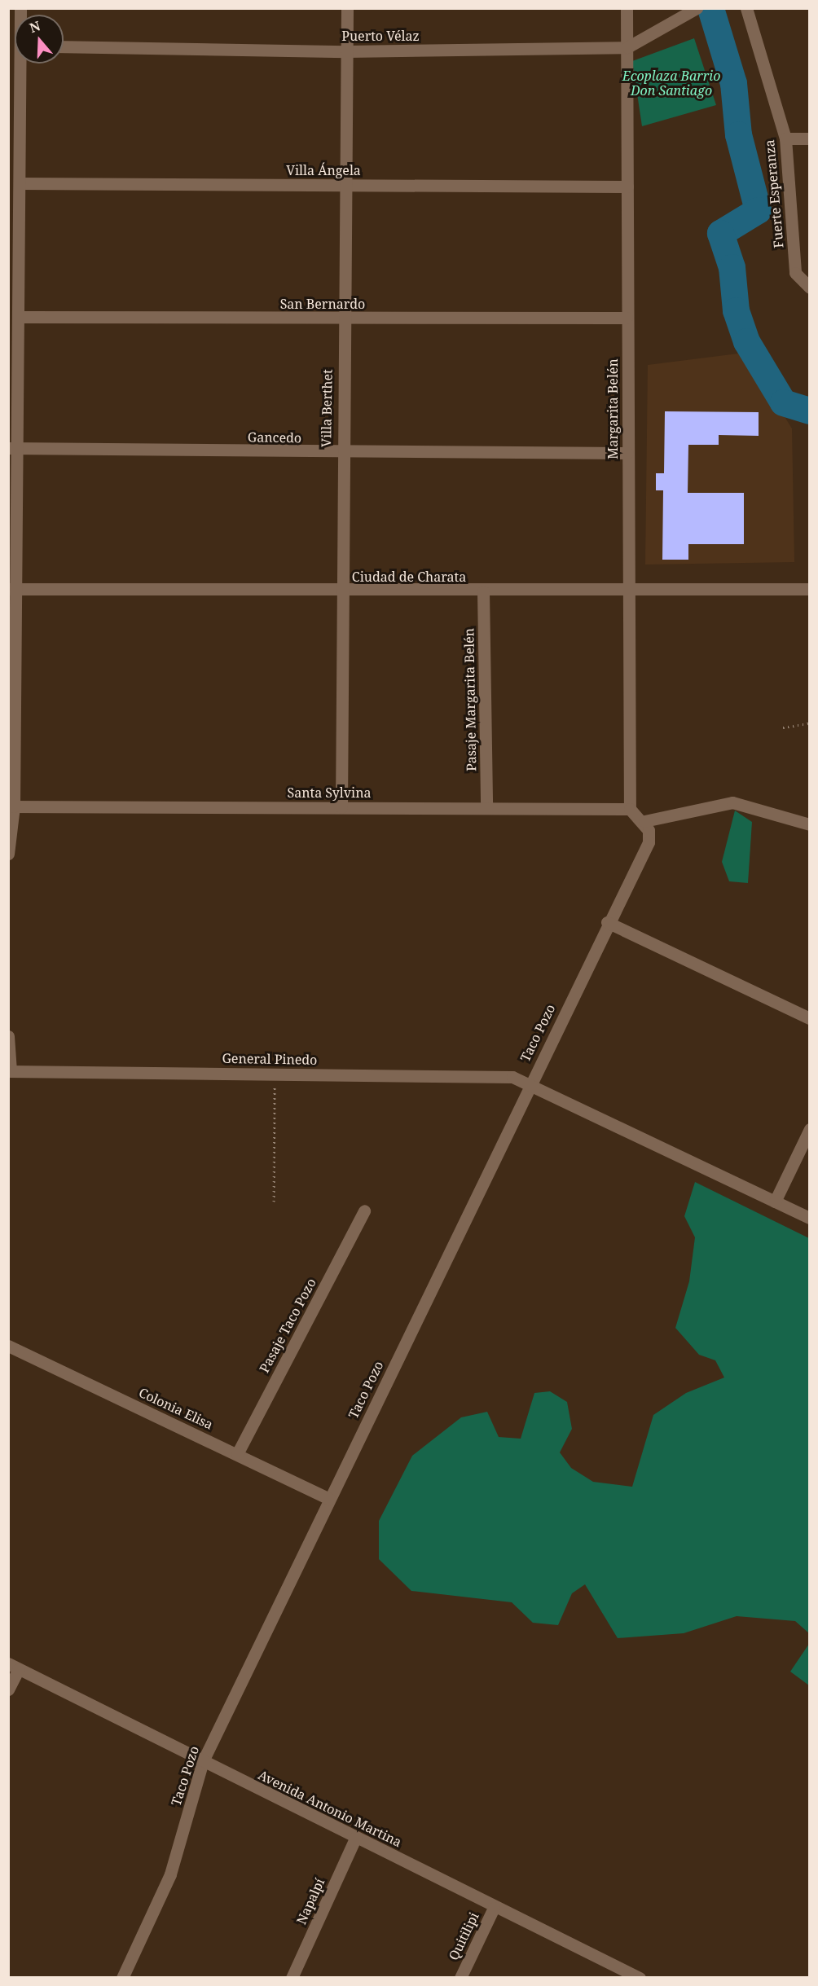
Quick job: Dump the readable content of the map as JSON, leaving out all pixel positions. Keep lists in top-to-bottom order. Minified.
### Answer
{"streets":{"street":["Puerto Vélaz","Villa Ángela","Fuerte Esperanza","San Bernardo","Villa Berthet","Margarita Belén","Gancedo","Ciudad de Charata","Pasaje Margarita Belén","Santa Sylvina","Taco Pozo","General Pinedo","Pasaje Taco Pozo","Colonia Elisa","Avenida Antonio Martina","Napalpí","Quitilipi"]},"crossings":[["Puerto Vélaz","Villa Berthet"],["Puerto Vélaz","Margarita Belén"],["Villa Ángela","Villa Berthet"],["Villa Ángela","Margarita Belén"],["San Bernardo","Villa Berthet"],["San Bernardo","Margarita Belén"],["Villa Berthet","Gancedo"],["Villa Berthet","Ciudad de Charata"],["Villa Berthet","Santa Sylvina"],["Margarita Belén","Gancedo"],["Margarita Belén","Ciudad de Charata"],["Margarita Belén","Santa Sylvina"],["Ciudad de Charata","Pasaje Margarita Belén"],["Pasaje Margarita Belén","Santa Sylvina"],["Taco Pozo","General Pinedo"],["Taco Pozo","Colonia Elisa"],["Taco Pozo","Avenida Antonio Martina"],["Pasaje Taco Pozo","Colonia Elisa"],["Avenida Antonio Martina","Napalpí"],["Avenida Antonio Martina","Quitilipi"]],"parks":["Ecoplaza Barrio Don Santiago"],"north":"top"}
